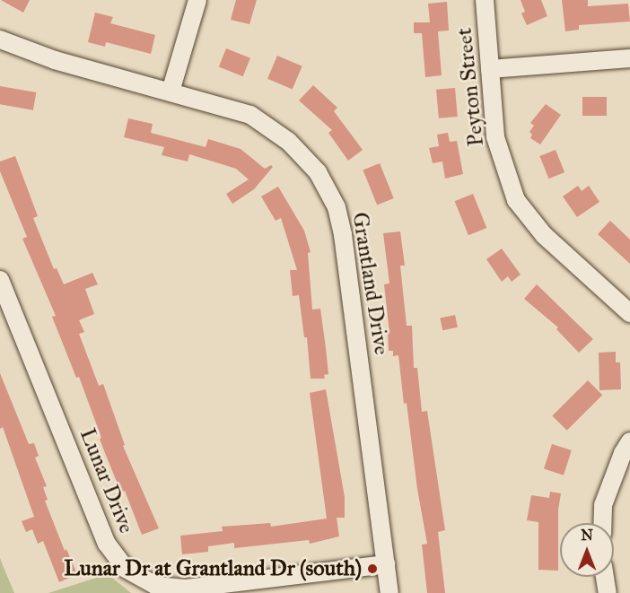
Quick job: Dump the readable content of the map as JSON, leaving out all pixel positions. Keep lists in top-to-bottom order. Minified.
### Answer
{"streets":{"street":["Peyton Street","Grantland Drive","Lunar Drive"]},"crossings":[["Grantland Drive","Lunar Drive"]],"places":["Lunar Dr at Grantland Dr (south)"],"north":"top"}
